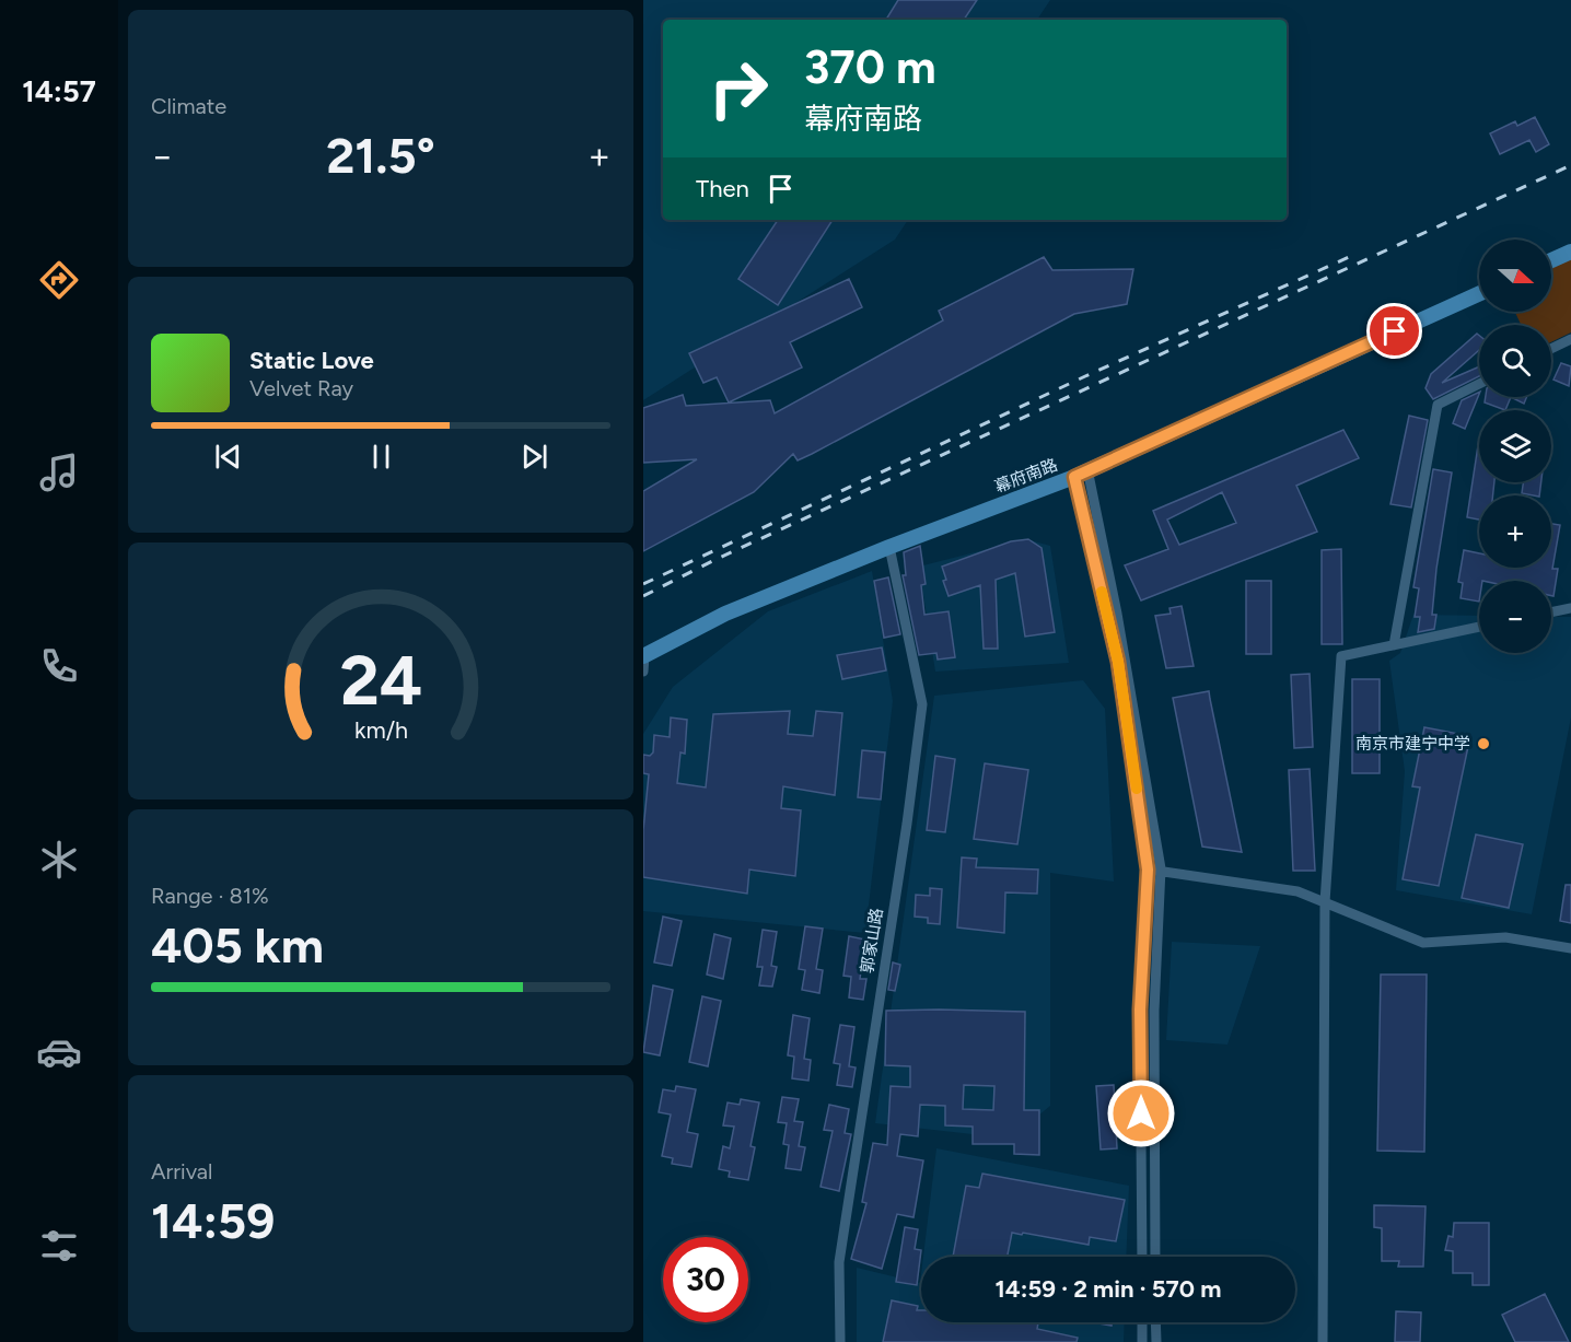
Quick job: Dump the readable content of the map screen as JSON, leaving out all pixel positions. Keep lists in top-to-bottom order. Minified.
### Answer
{"streets":{"street":["幕府南路","郭家山路"]},"crossings":[["幕府南路","郭家山路"]],"places":["南京市建宁中学"],"north":"right","page":{"tabs":"14:57","tile":["Climate",["Range · 81%","405 km"],["Arrival","14:59"]],"turn":["370 m","幕府南路"],"heat":["−","21.5°","+"],"then":"Then","map_buttons":["+","−"],"song":["Static Love","Velvet Ray"],"limit":"30","trip":"14:59 · 2 min · 570 m","gauge":["24","km/h"]}}
